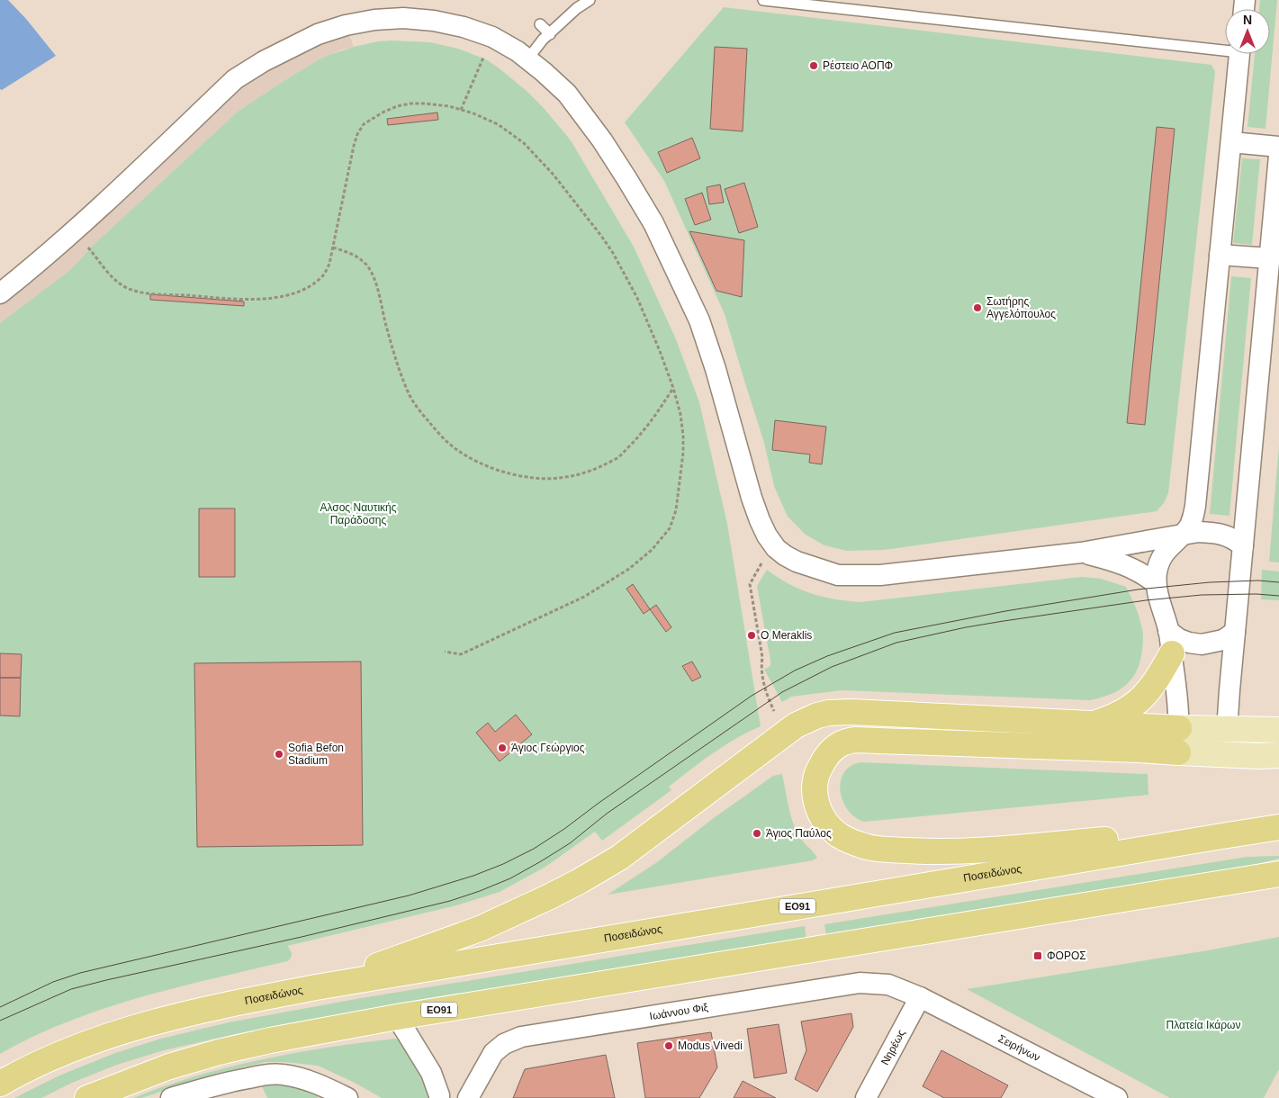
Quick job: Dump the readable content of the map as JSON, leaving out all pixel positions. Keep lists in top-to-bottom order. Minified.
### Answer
{"streets":{"highway":["Ποσειδώνος","ΕΟ91"],"street":["Ιωάννου Φιξ","Νηρέως","Σειρήνων"]},"crossings":[["Ιωάννου Φιξ","Νηρέως"],["Ιωάννου Φιξ","Σειρήνων"],["Νηρέως","Σειρήνων"]],"parks":["Αλσος Ναυτικής Παράδοσης","Πλατεία Ικάρων"],"places":{"other":["Ρέστειο ΑΟΠΦ","Σωτήρης Αγγελόπουλος","O Meraklis","Άγιος Γεώργιος","Sofia Befon Stadium","Άγιος Παύλος","Modus Vivedi"],"transit":["ΦΟΡΟΣ"]},"north":"top"}
